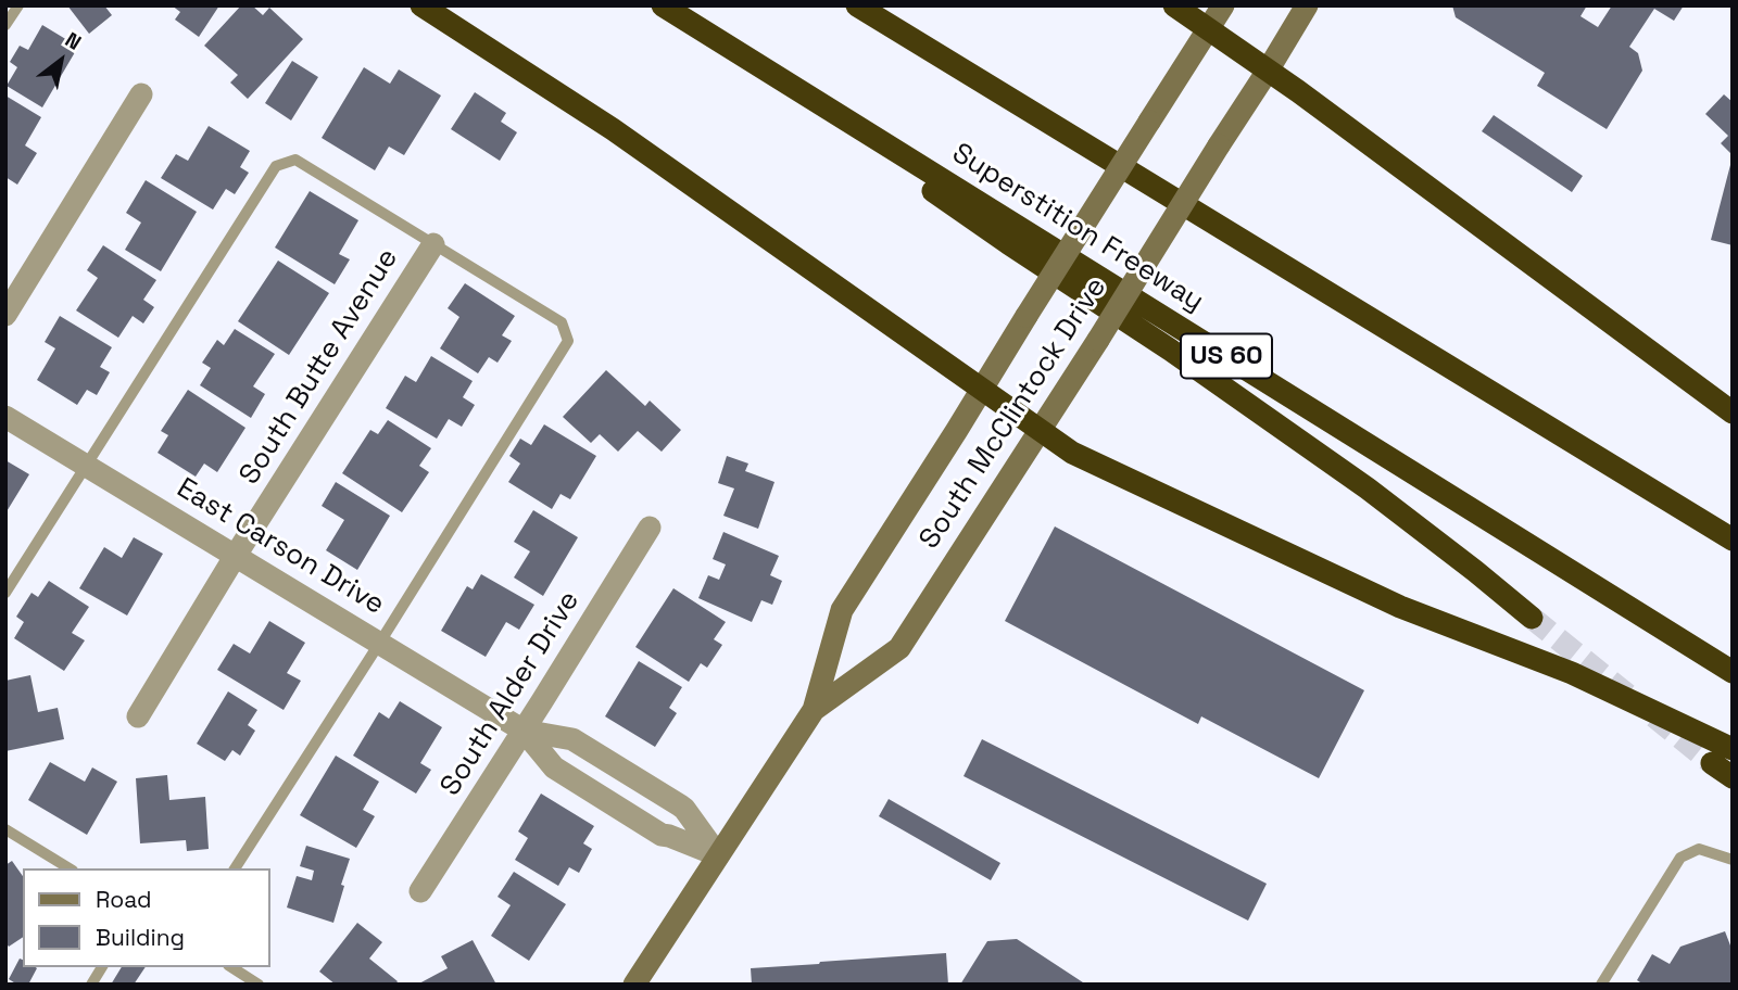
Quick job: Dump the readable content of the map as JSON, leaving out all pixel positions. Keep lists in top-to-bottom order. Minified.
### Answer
{"streets":{"highway":["Superstition Freeway","US 60"],"main road":["South McClintock Drive"],"street":["South Butte Avenue","East Carson Drive","South Alder Drive"]},"crossings":[["South Butte Avenue","East Carson Drive"],["South McClintock Drive","East Carson Drive"],["East Carson Drive","South Alder Drive"]],"legend":["Road","Building"],"north":"top right"}
